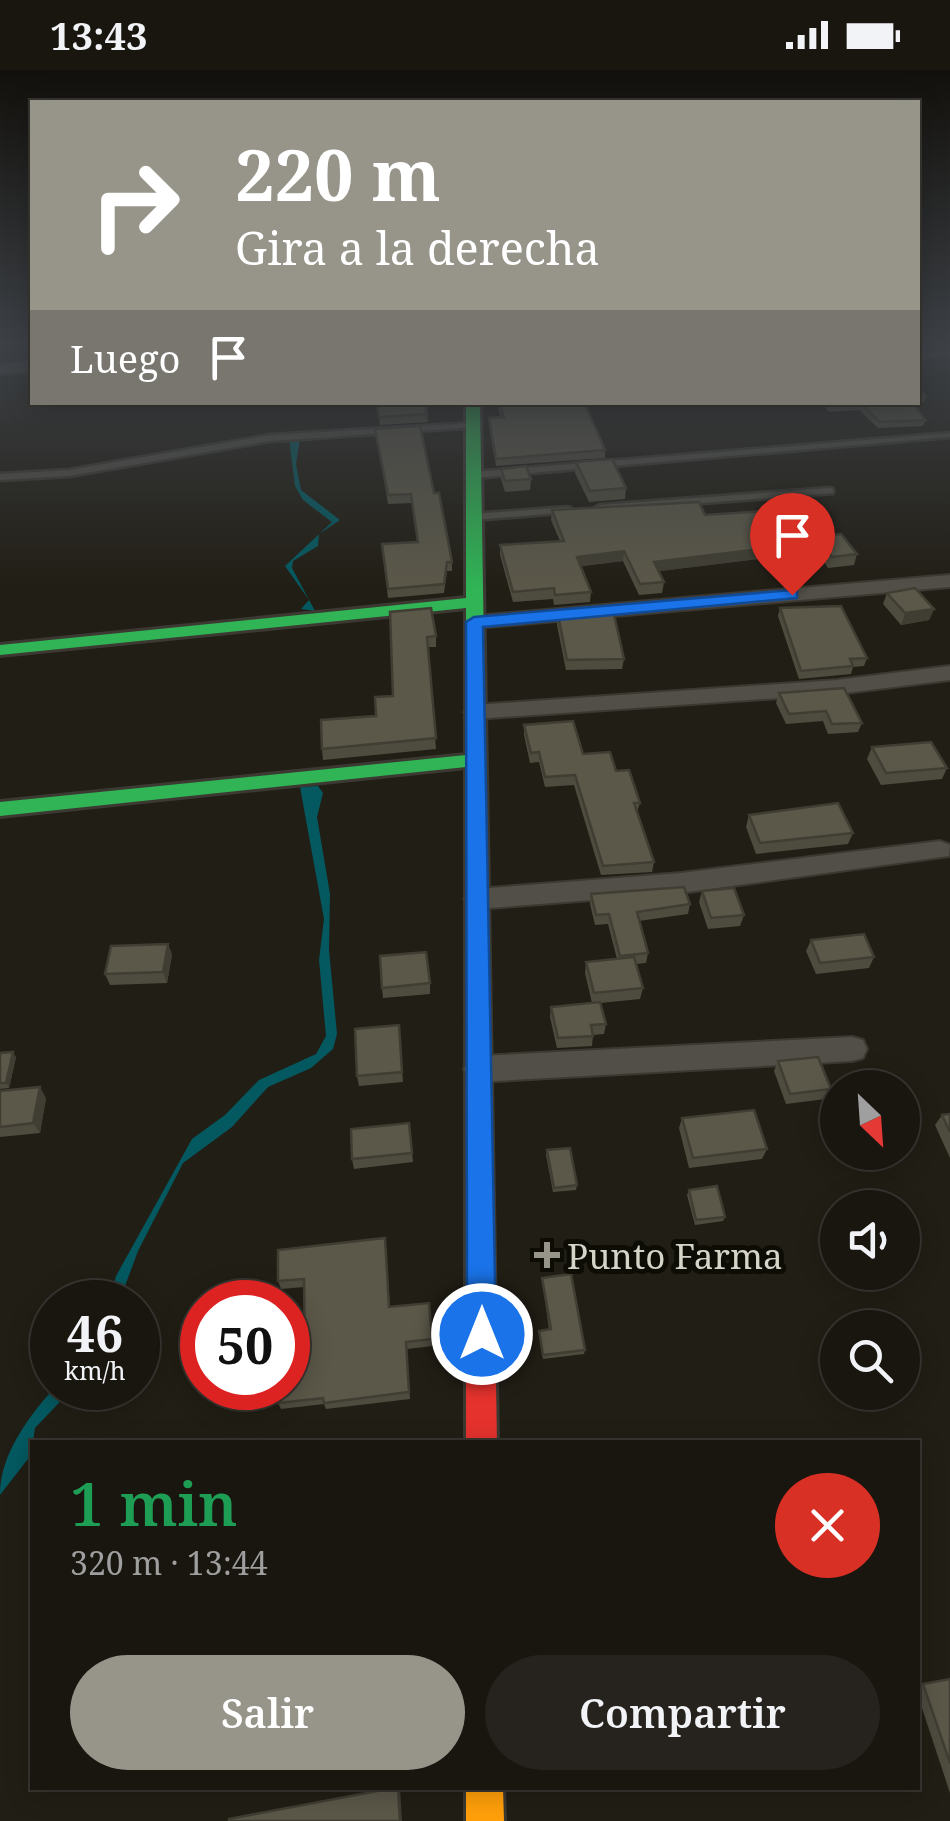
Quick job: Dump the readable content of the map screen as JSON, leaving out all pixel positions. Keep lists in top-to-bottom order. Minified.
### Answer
{"places":{"health":["Punto Farma"]},"north":"bottom right","page":{"status":"13:43","turn":["220 m","Gira a la derecha"],"then":"Luego","speed":"46 km/h","limit":"50","heading":["1 min","320 m · 13:44"],"buttons":["Salir","Compartir"]}}
